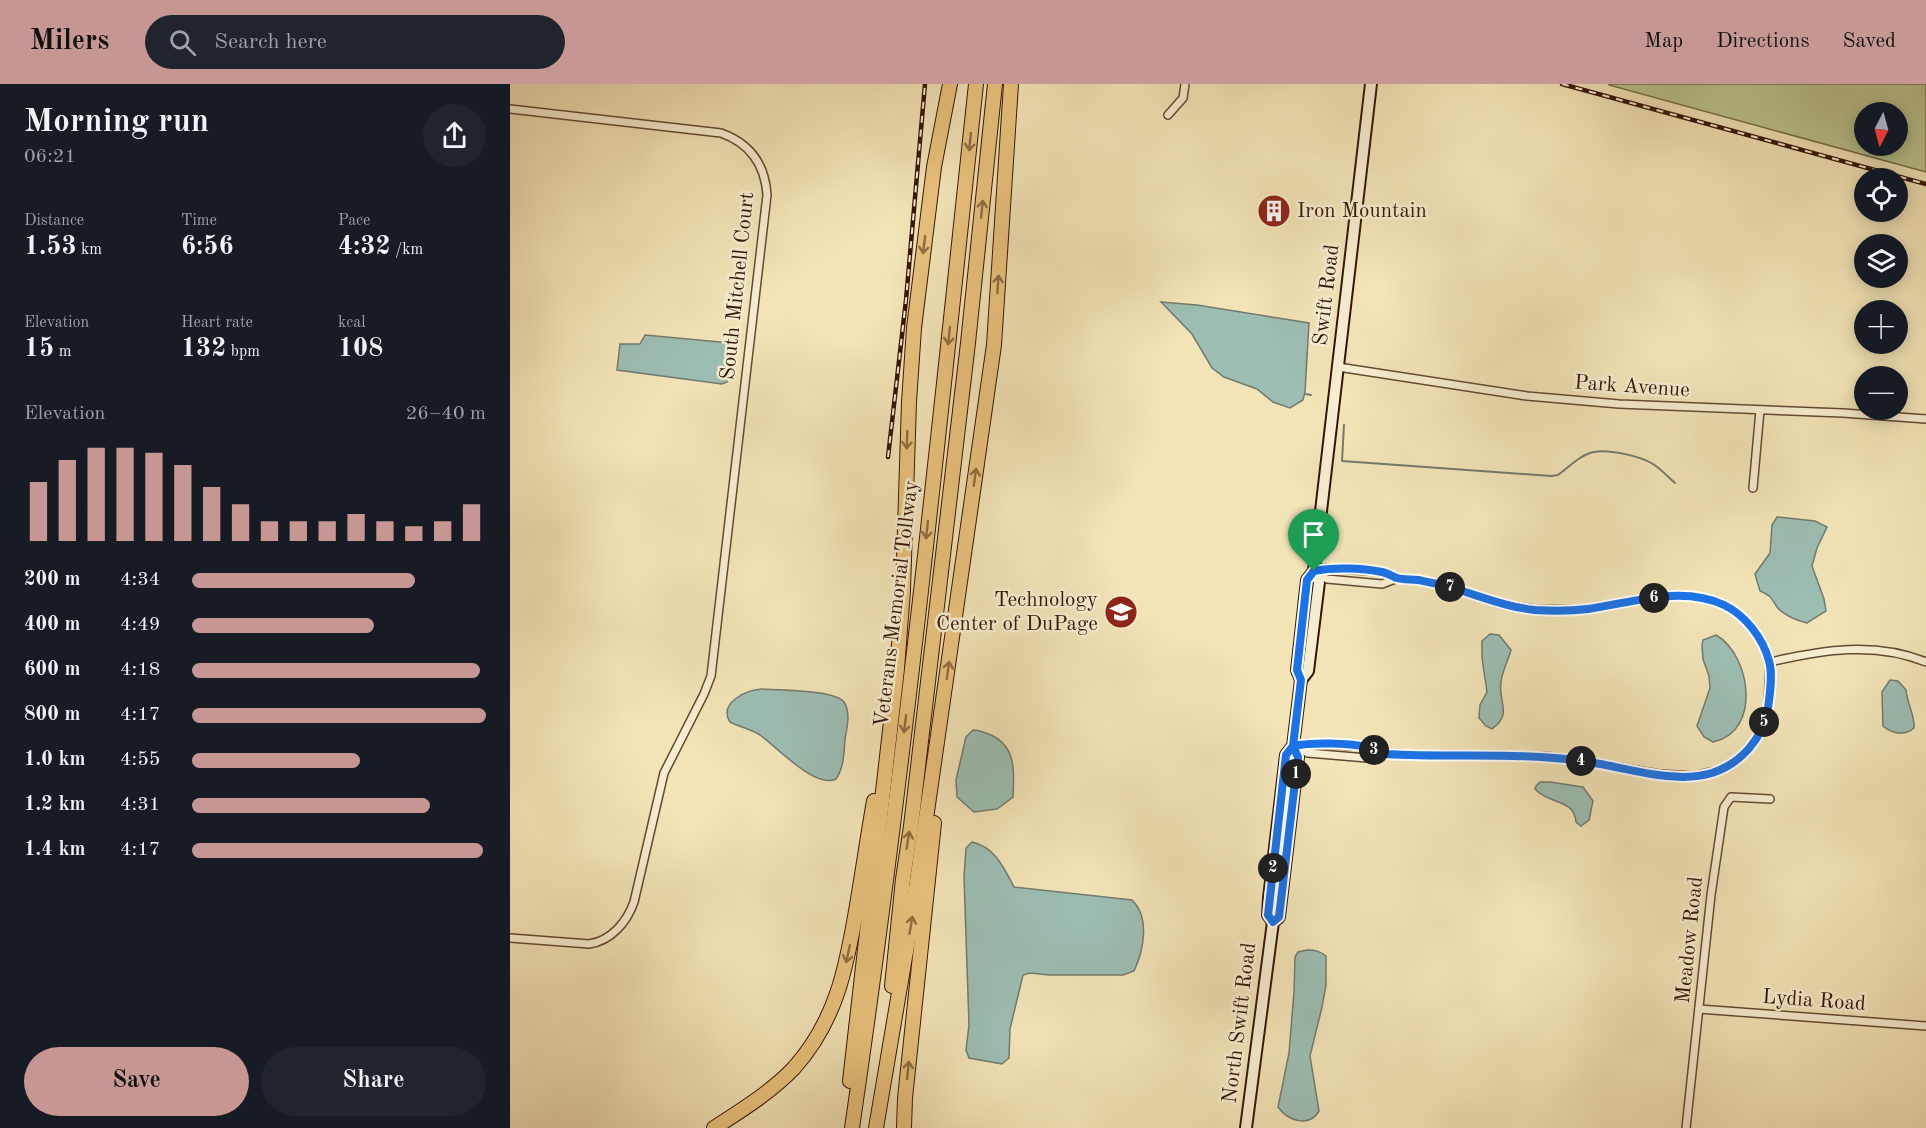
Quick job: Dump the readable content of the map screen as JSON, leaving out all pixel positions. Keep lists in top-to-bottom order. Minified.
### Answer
{"streets":{"highway":["Veterans Memorial Tollway"],"street":["South Mitchell Court","Swift Road","Park Avenue","Meadow Road","Lydia Road","North Swift Road"]},"crossings":[["Swift Road","Park Avenue"],["Swift Road","North Swift Road"],["Meadow Road","Lydia Road"]],"places":{"building":["Iron Mountain"],"school or university":["Technology Center of DuPage"]},"north":"bottom","page":{"header":"Milers","search":"Search here","nav":["Map","Directions","Saved"],"heading":["Morning run","06:21"],"map_buttons":["+","−"],"stats":[["Distance","1.53 km"],["Time","6:56"],["Pace","4:32 /km"],["Elevation","15 m"],["Heart rate","132 bpm"],["kcal","108"]],"chart":["Elevation","26–40 m"],"list":[{"name":"200 m","note":"4:34"},{"name":"400 m","note":"4:49"},{"name":"600 m","note":"4:18"},{"name":"800 m","note":"4:17"},{"name":"1.0 km","note":"4:55"},{"name":"1.2 km","note":"4:31"},{"name":"1.4 km","note":"4:17"}],"pins":["7","6","5","3","4","1","2"],"buttons":["Save","Share"]}}
